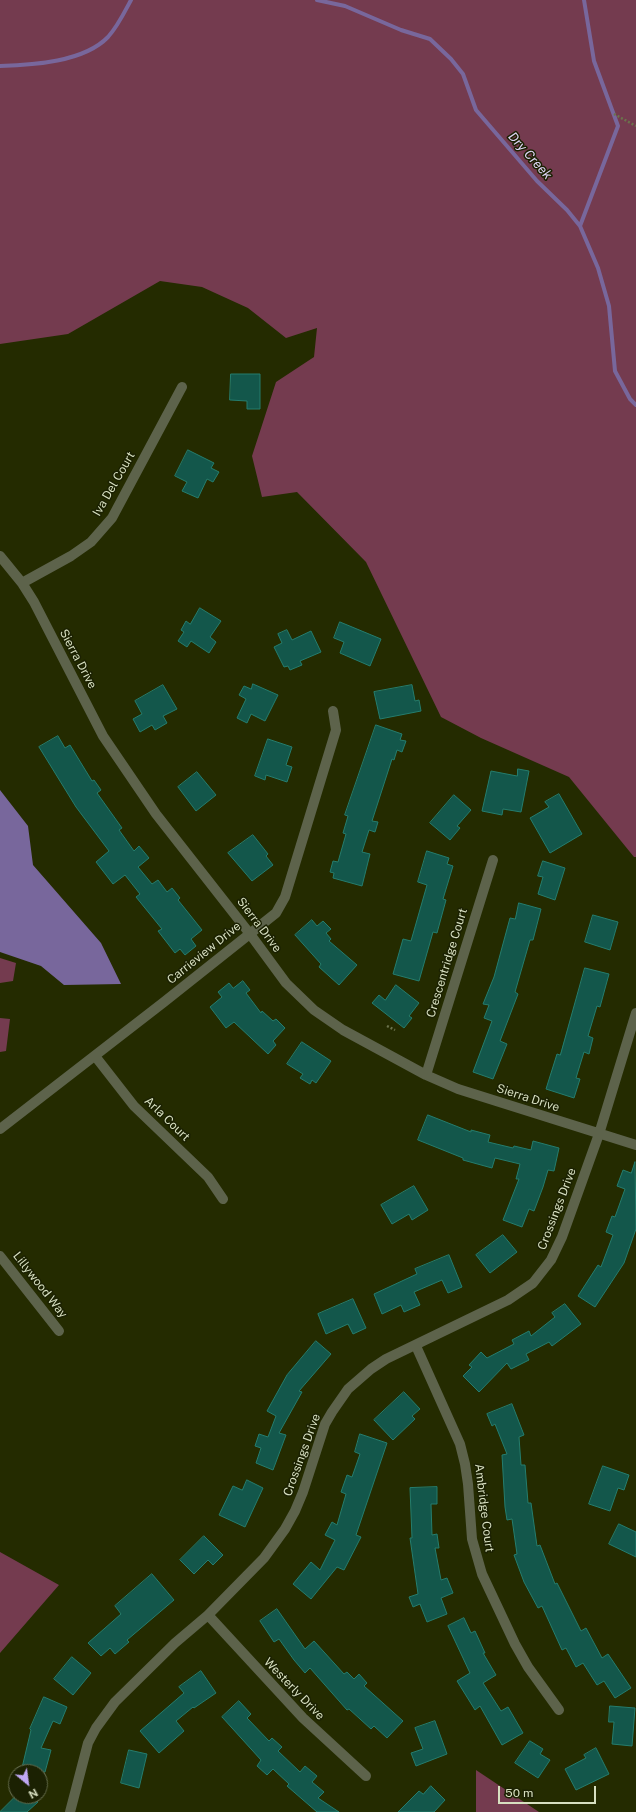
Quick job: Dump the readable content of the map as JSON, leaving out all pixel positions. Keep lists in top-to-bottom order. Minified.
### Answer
{"streets":{"street":["Iva Del Court","Sierra Drive","Carrieview Drive","Crescentridge Court","Arla Court","Crossings Drive","Lillywood Way","Ambridge Court","Westerly Drive"]},"crossings":[["Iva Del Court","Sierra Drive"],["Sierra Drive","Carrieview Drive"],["Sierra Drive","Crescentridge Court"],["Sierra Drive","Crossings Drive"],["Carrieview Drive","Arla Court"],["Crossings Drive","Ambridge Court"],["Crossings Drive","Westerly Drive"]],"water":["Dry Creek"],"scale_bar":"50 m","north":"bottom right"}
